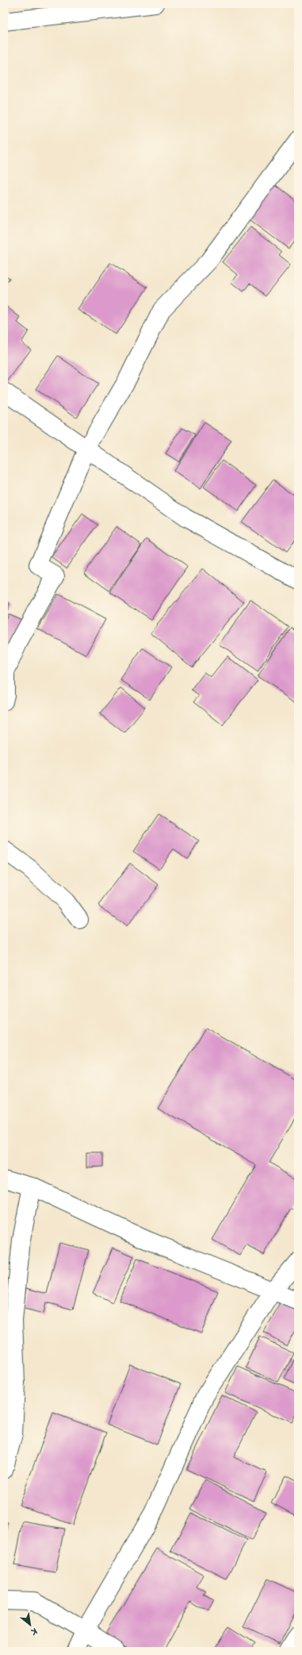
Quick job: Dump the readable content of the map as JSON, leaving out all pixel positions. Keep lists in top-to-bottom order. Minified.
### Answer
{"north":"bottom right"}
